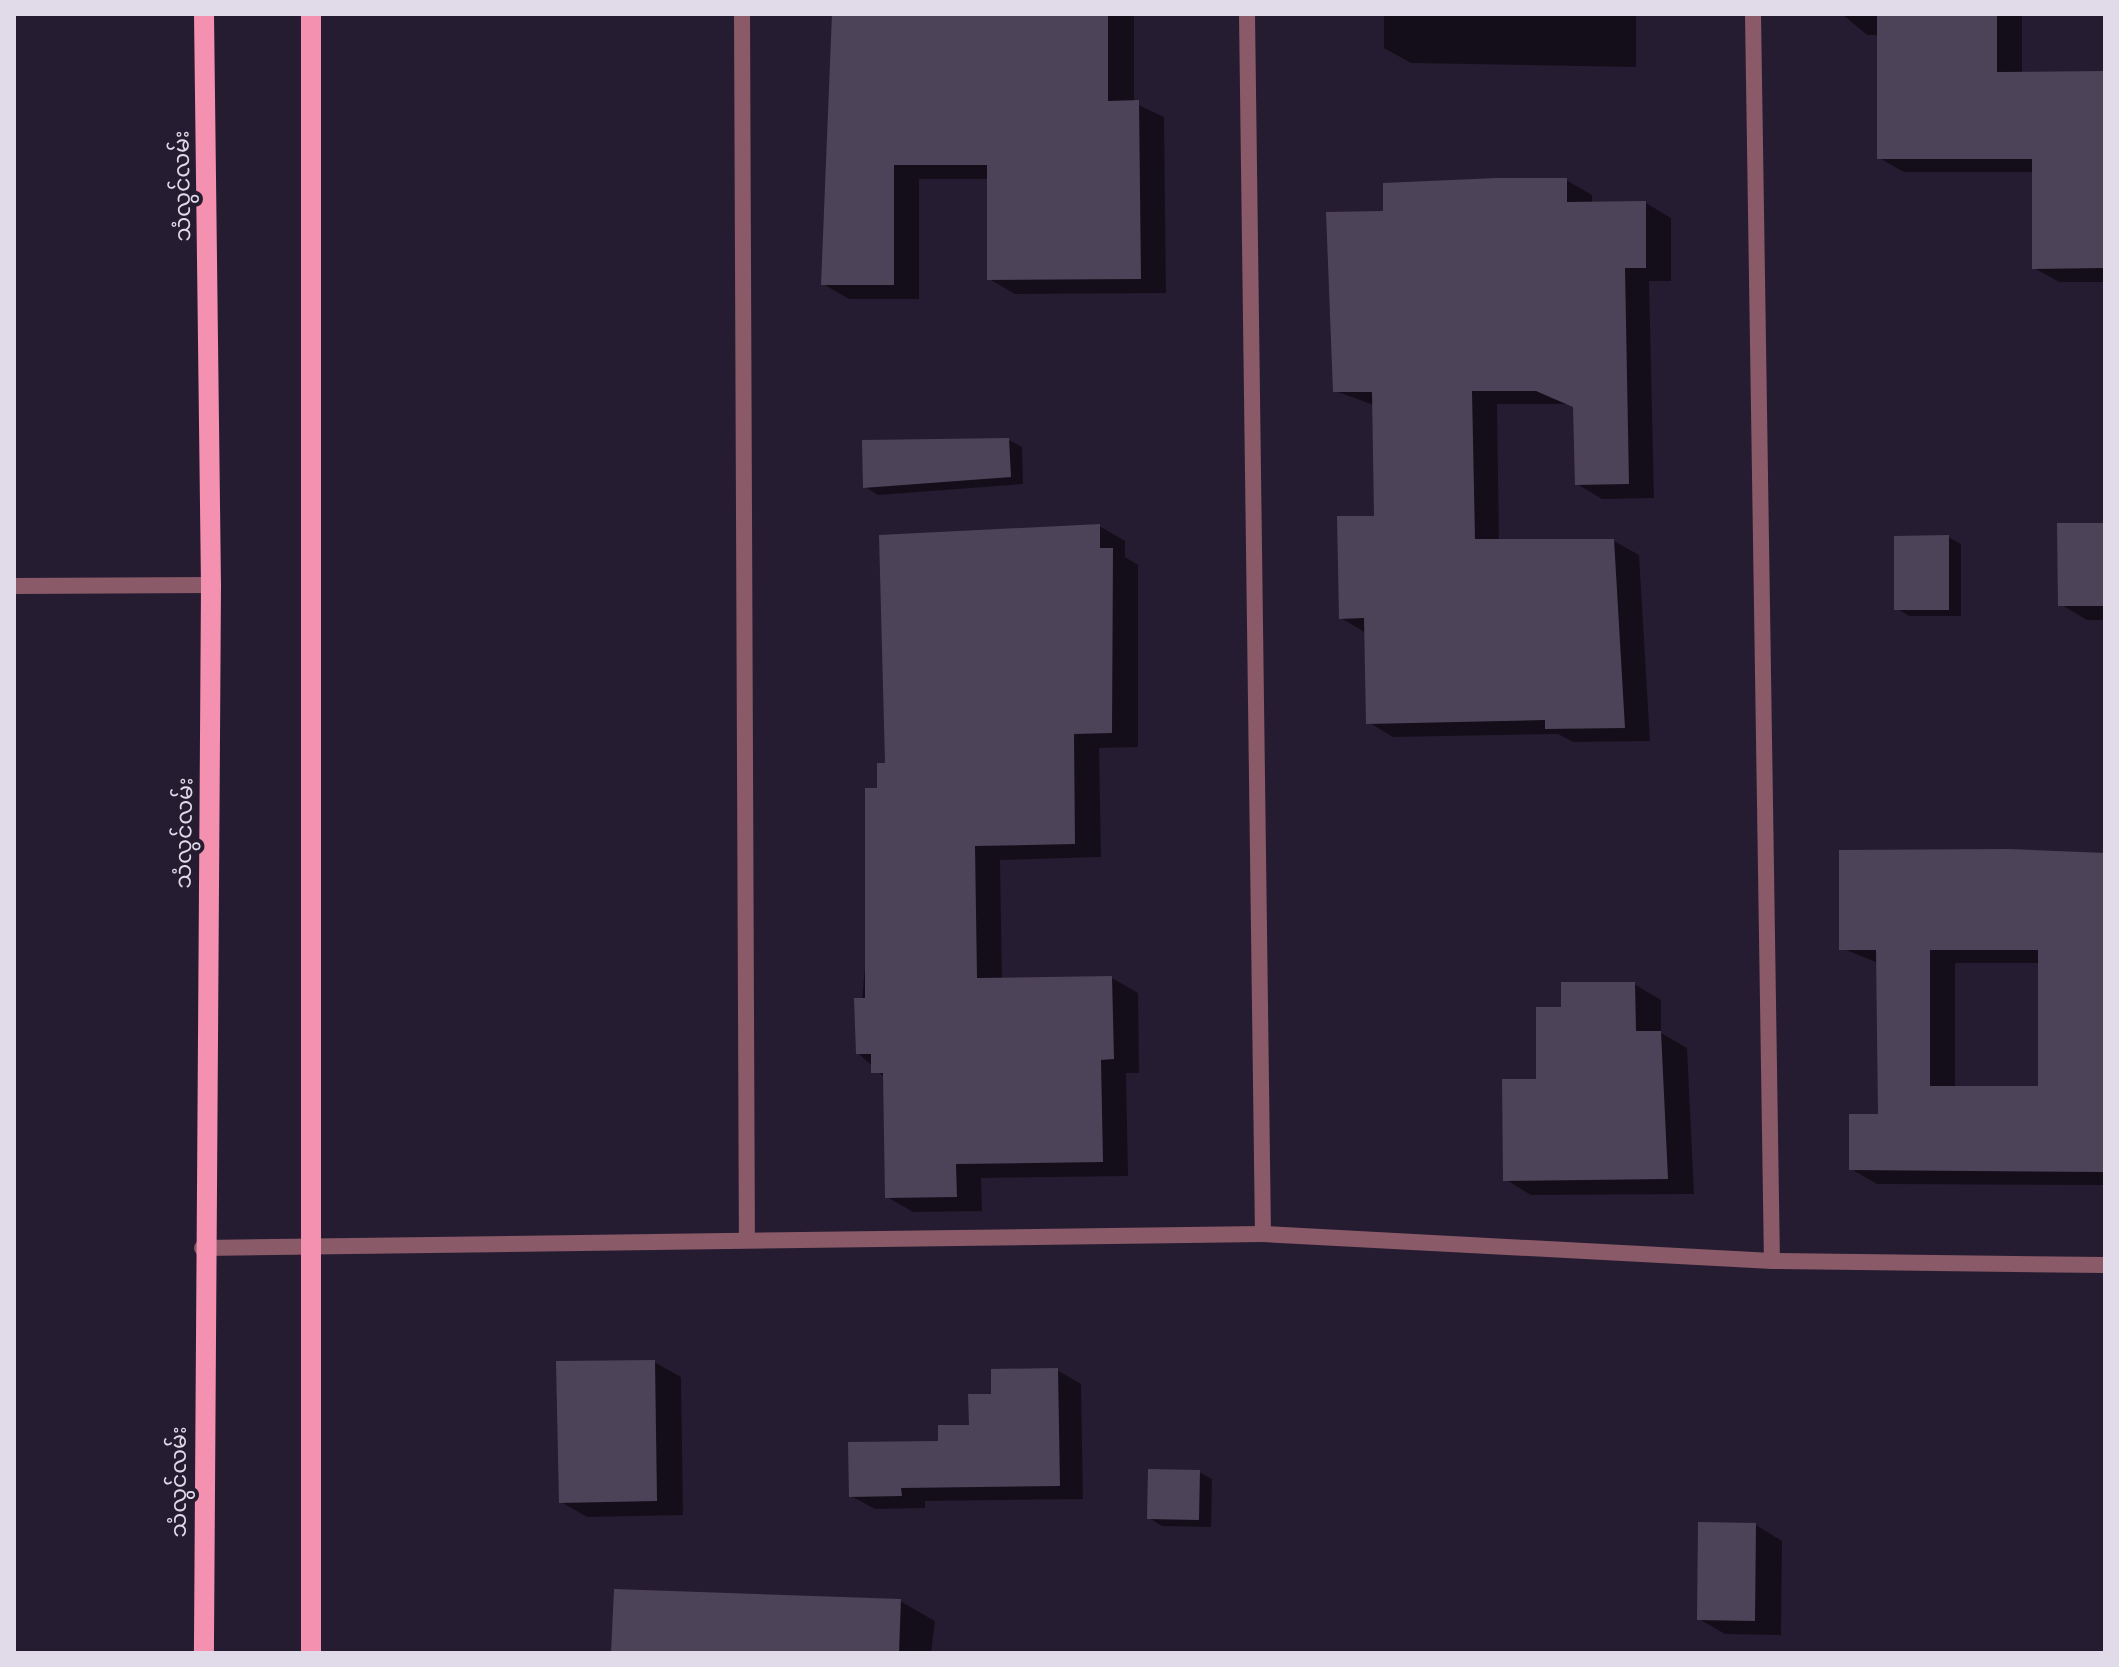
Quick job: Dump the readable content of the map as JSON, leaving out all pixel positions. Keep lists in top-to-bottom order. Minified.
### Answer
{"streets":{"main road":["သံလွင်လမ်း"]}}
